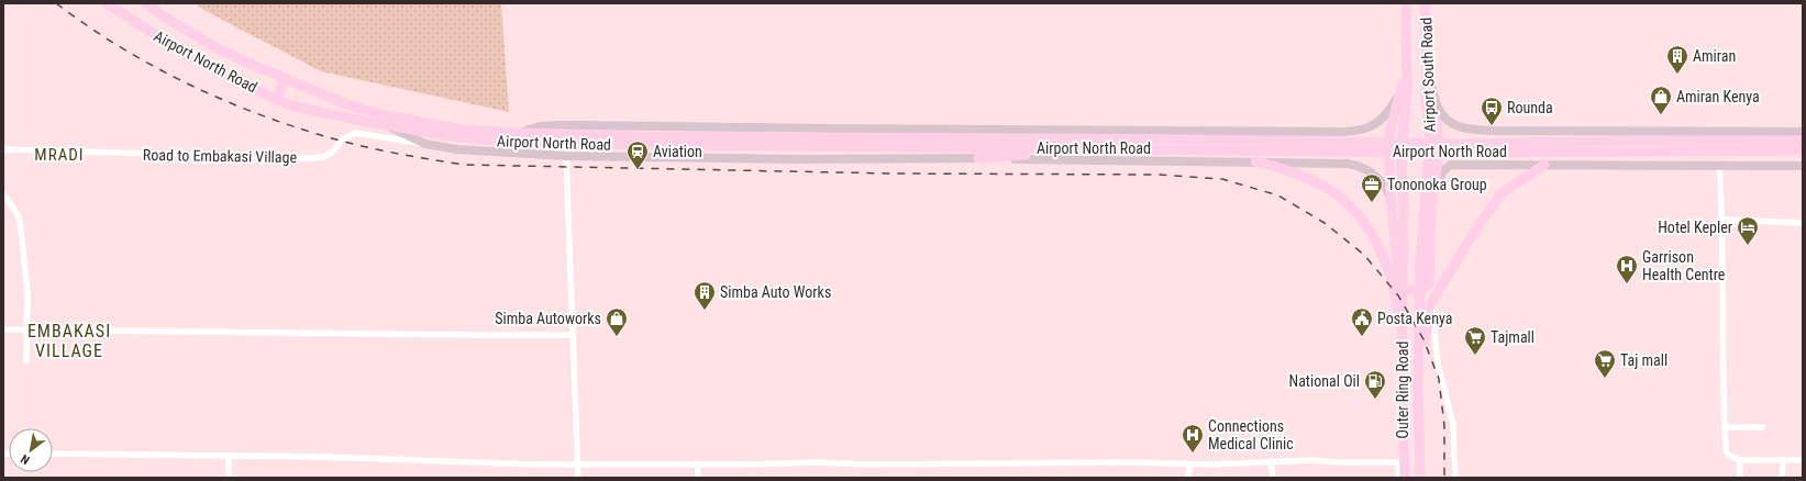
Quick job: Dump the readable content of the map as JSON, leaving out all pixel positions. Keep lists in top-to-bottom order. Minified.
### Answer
{"streets":{"main road":["Airport North Road","Airport South Road","Outer Ring Road"],"street":["Road to Embakasi Village"]},"crossings":[["Airport North Road","Airport South Road"],["Airport North Road","Road to Embakasi Village"],["Airport South Road","Outer Ring Road"]],"districts":["MRADI","EMBAKASI VILLAGE"],"places":{"building":["Amiran","Simba Auto Works"],"shop":["Amiran Kenya","Simba Autoworks"],"bus stop":["Rounda"],"station":["Aviation"],"office":["Tononoka Group"],"hotel":["Hotel Kepler"],"hospital":["Garrison Health Centre","Connections Medical Clinic"],"public building":["Posta Kenya"],"supermarket":["Tajmall","Taj mall"],"fuel station":["National Oil"]},"north":"bottom left"}
